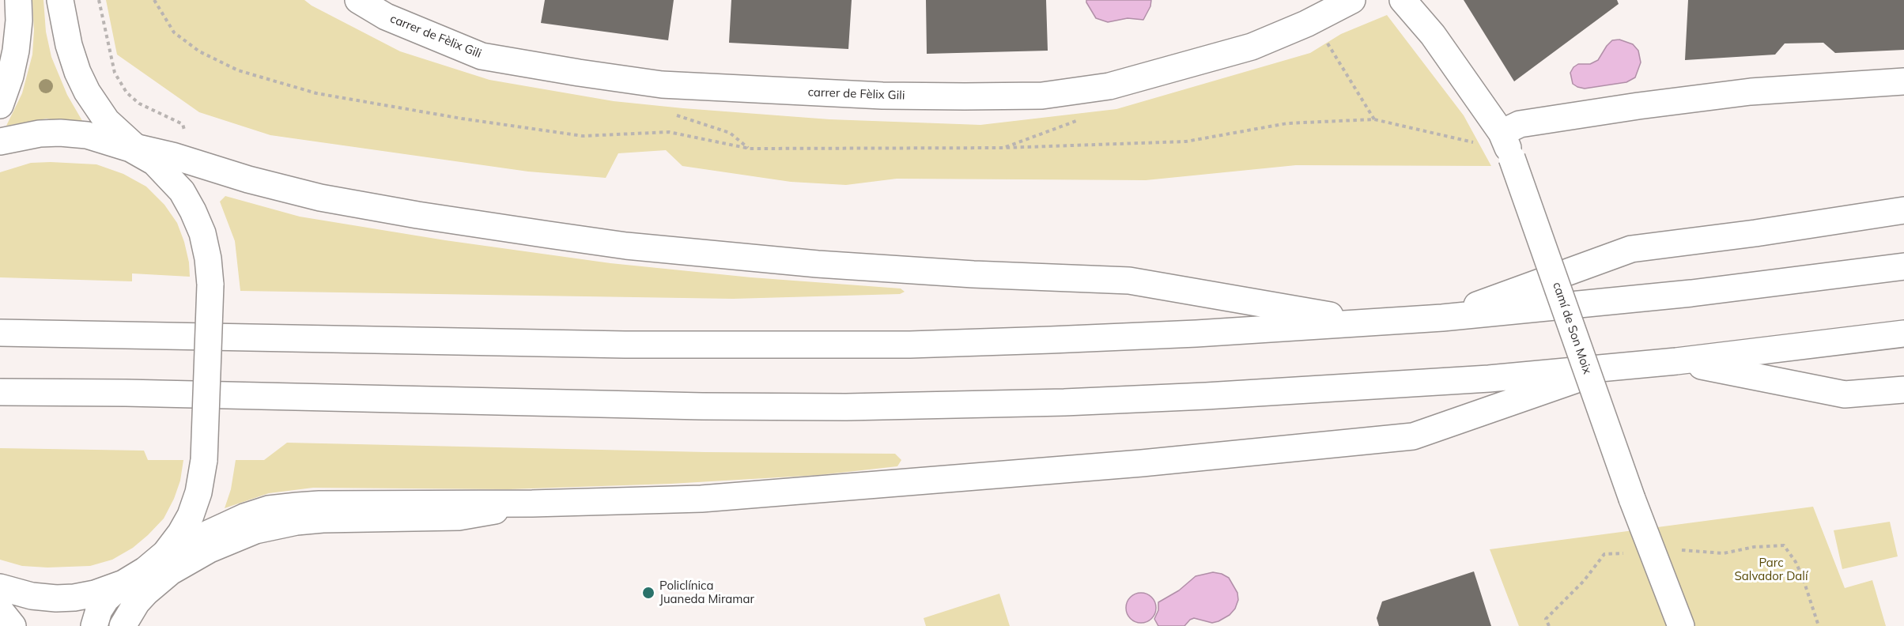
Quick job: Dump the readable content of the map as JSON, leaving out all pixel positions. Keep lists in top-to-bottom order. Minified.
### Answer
{"streets":{"main road":["carrer de Fèlix Gili","camí de Son Moix"]},"parks":["Parc Salvador Dalí"],"places":["Policlínica Juaneda Miramar"]}
